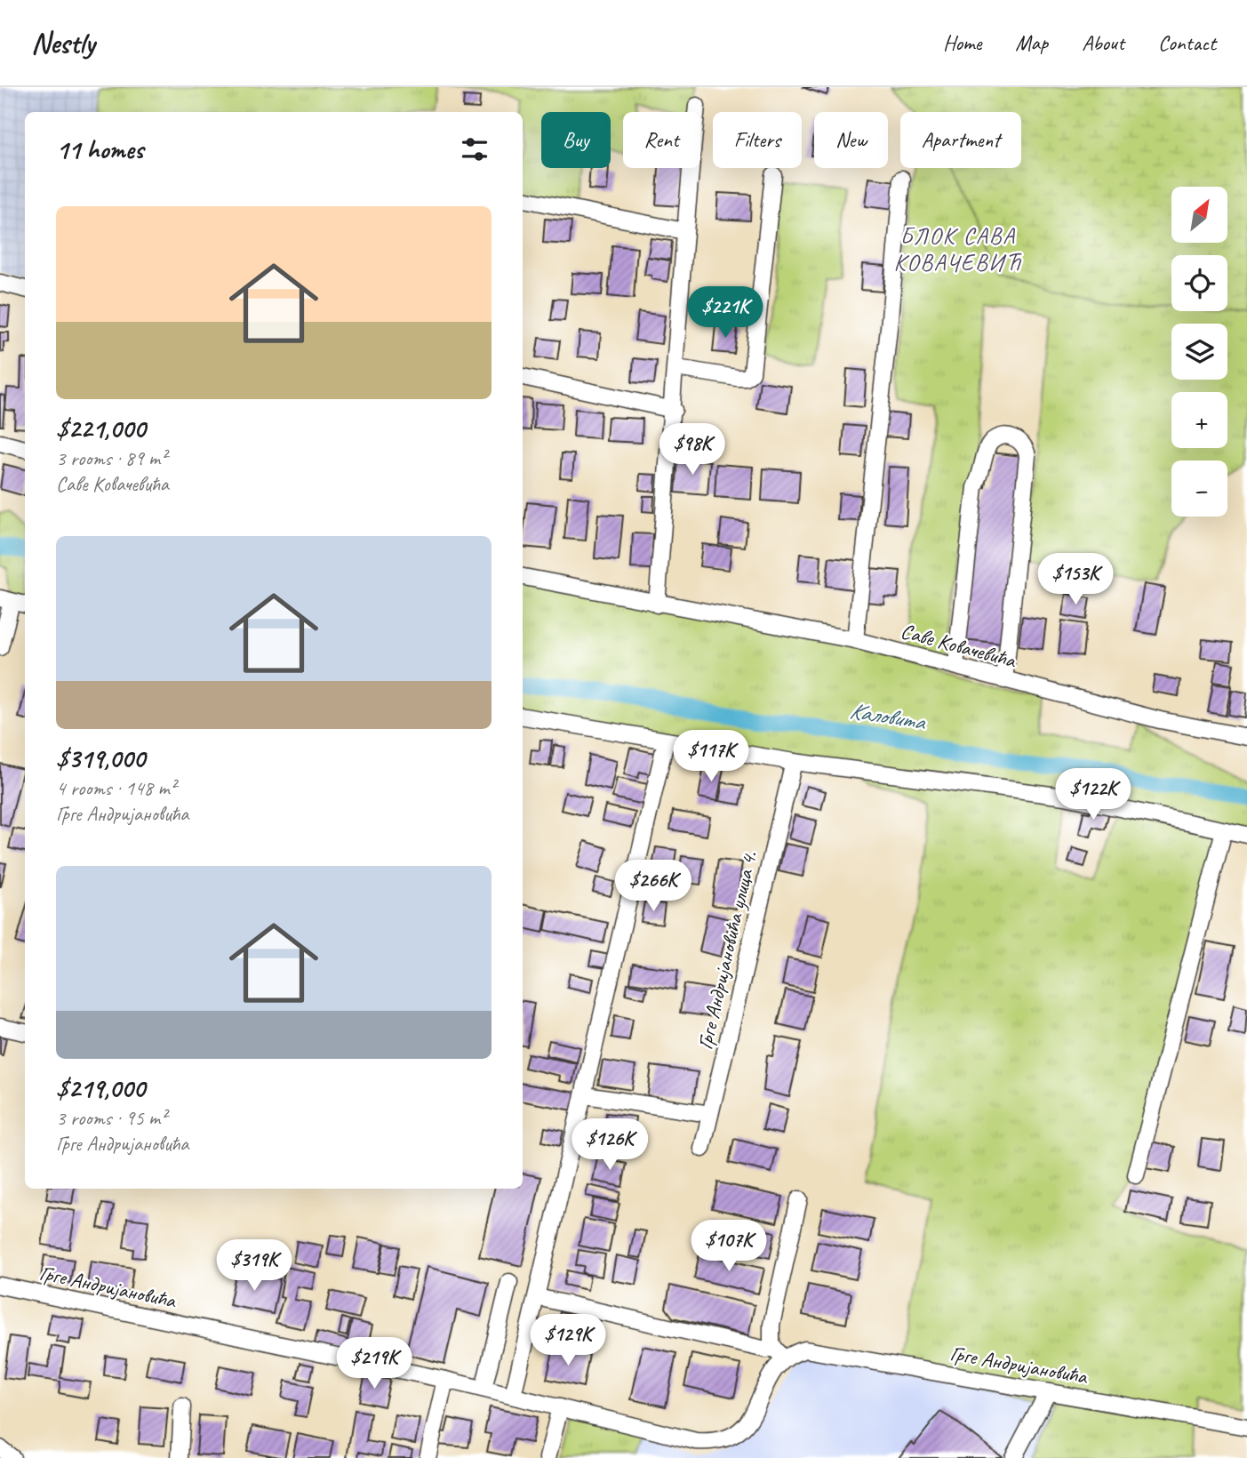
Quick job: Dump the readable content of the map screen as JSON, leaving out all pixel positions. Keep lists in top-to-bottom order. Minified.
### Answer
{"streets":{"street":["Саве Ковачевића","Грге Андријановића улица 4.","Грге Андријановића"]},"districts":["БЛОК САВА КОВАЧЕВИЋ"],"water":["Каловита"],"north":"top right","page":{"header":"Nestly","nav":["Home","Map","About","Contact"],"chip":["Buy","Rent","Filters","New","Apartment"],"heading":"11 homes","map_buttons":["+","−"],"list":[{"name":"$221,000","note":"3 rooms · 89 m² · Саве Ковачевића"},{"name":"$319,000","note":"4 rooms · 148 m² · Грге Андријановића"},{"name":"$219,000","note":"3 rooms · 95 m² · Грге Андријановића"}],"price":["$221K","$98K","$153K","$117K","$122K","$266K","$126K","$107K","$319K","$129K","$219K"]}}
